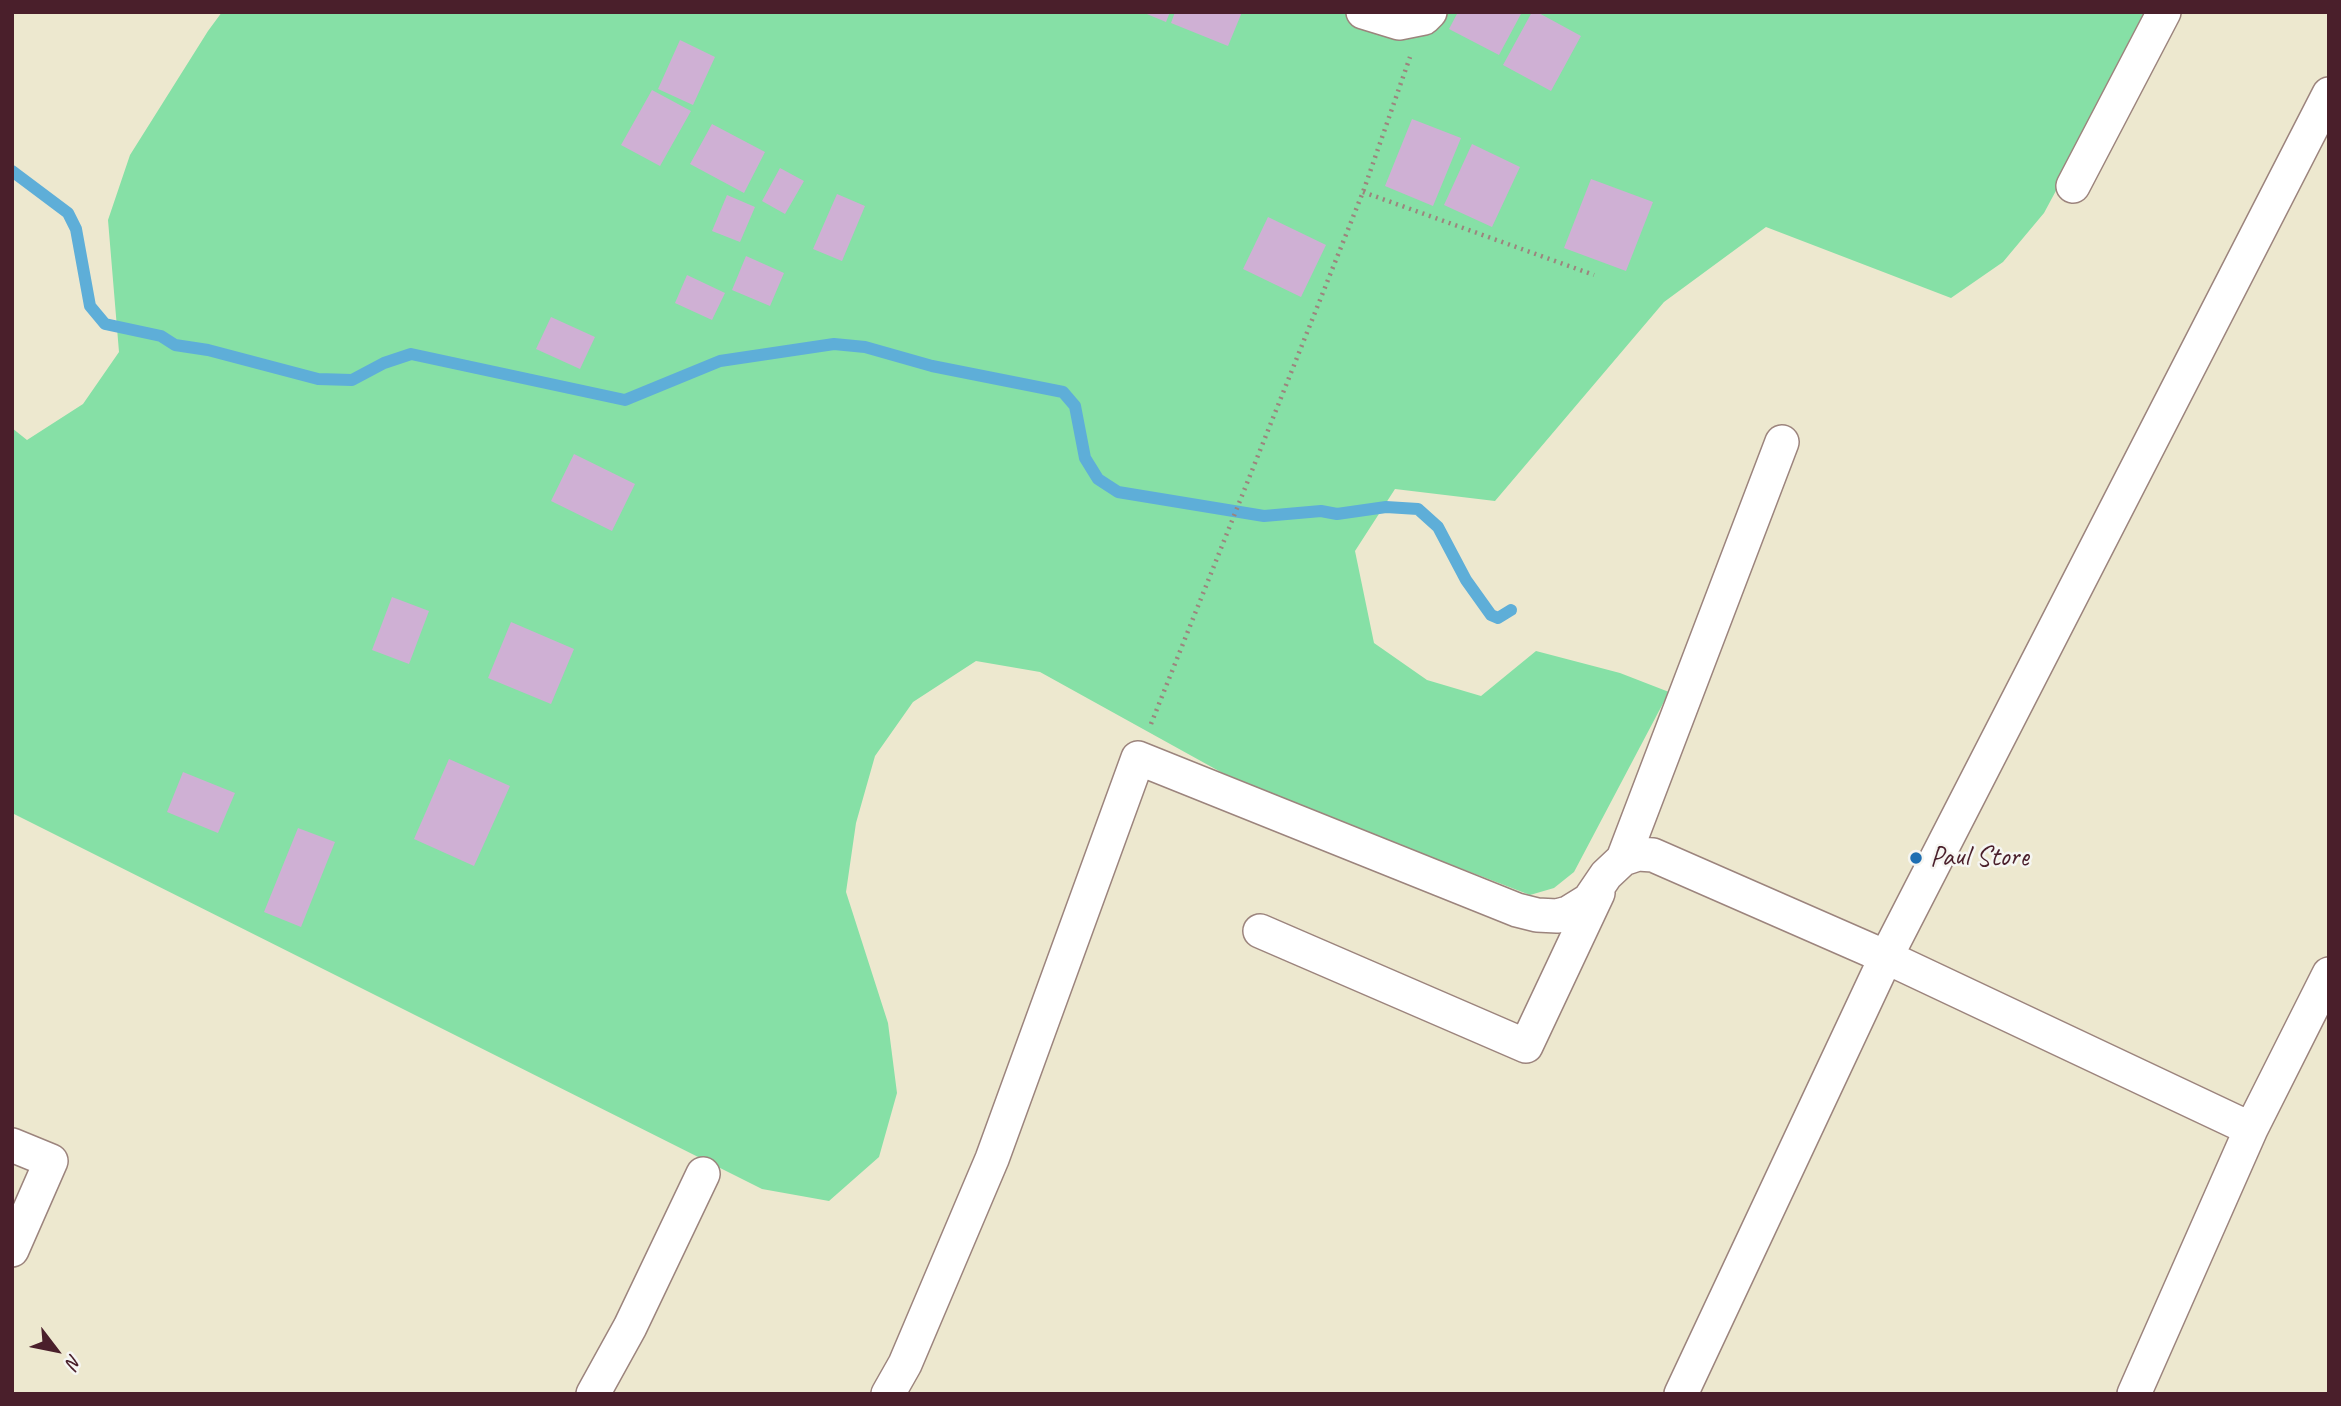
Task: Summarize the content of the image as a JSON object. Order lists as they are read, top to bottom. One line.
{"places":["Paul Store"],"north":"bottom right"}
